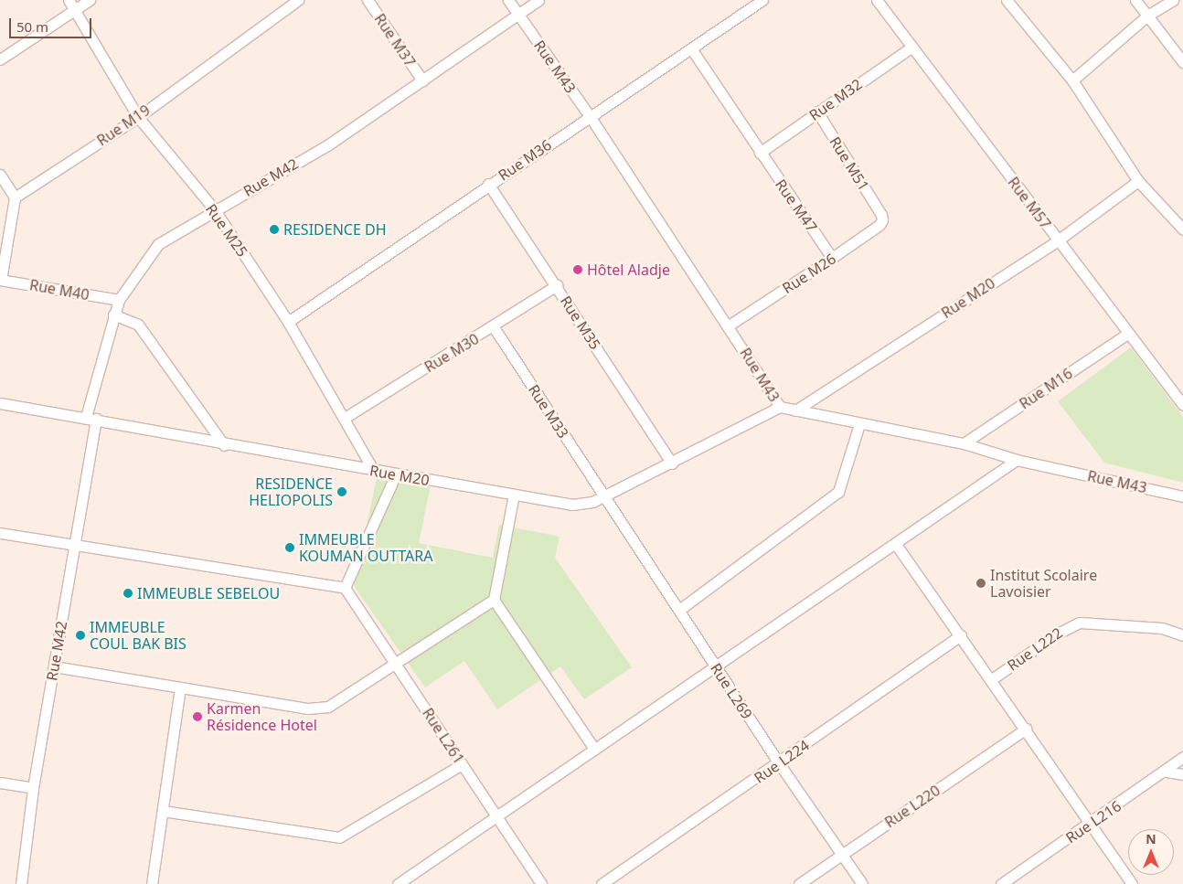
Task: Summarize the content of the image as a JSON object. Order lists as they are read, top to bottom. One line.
{"streets":{"street":["Rue M37","Rue M43","Rue M32","Rue M19","Rue M36","Rue M51","Rue M42","Rue M57","Rue M47","Rue M25","Rue M26","Rue M40","Rue M20","Rue M35","Rue M30","Rue M16","Rue M33","Rue L222","Rue L269","Rue L261","Rue L224","Rue L220","Rue L216"]},"crossings":[["Rue M37","Rue M42"],["Rue M43","Rue M36"],["Rue M43","Rue M42"],["Rue M43","Rue M26"],["Rue M43","Rue M20"],["Rue M43","Rue M16"],["Rue M32","Rue M51"],["Rue M32","Rue M57"],["Rue M32","Rue M47"],["Rue M19","Rue M25"],["Rue M36","Rue M47"],["Rue M36","Rue M25"],["Rue M36","Rue M35"],["Rue M51","Rue M26"],["Rue M42","Rue M25"],["Rue M42","Rue M40"],["Rue M42","Rue M20"],["Rue M57","Rue M20"],["Rue M57","Rue M16"],["Rue M47","Rue M26"],["Rue M25","Rue M20"],["Rue M25","Rue M30"],["Rue M20","Rue M35"],["Rue M20","Rue M33"],["Rue M20","Rue L269"],["Rue M35","Rue M30"],["Rue M30","Rue M33"],["Rue M33","Rue L269"],["Rue L269","Rue L224"],["Rue L269","Rue L220"]],"places":["RESIDENCE DH","Hôtel Aladje","RESIDENCE HELIOPOLIS","IMMEUBLE KOUMAN OUTTARA","Institut Scolaire Lavoisier","IMMEUBLE SEBELOU","IMMEUBLE COUL BAK BIS","Karmen Résidence Hotel"],"scale_bar":"50 m","north":"top"}
